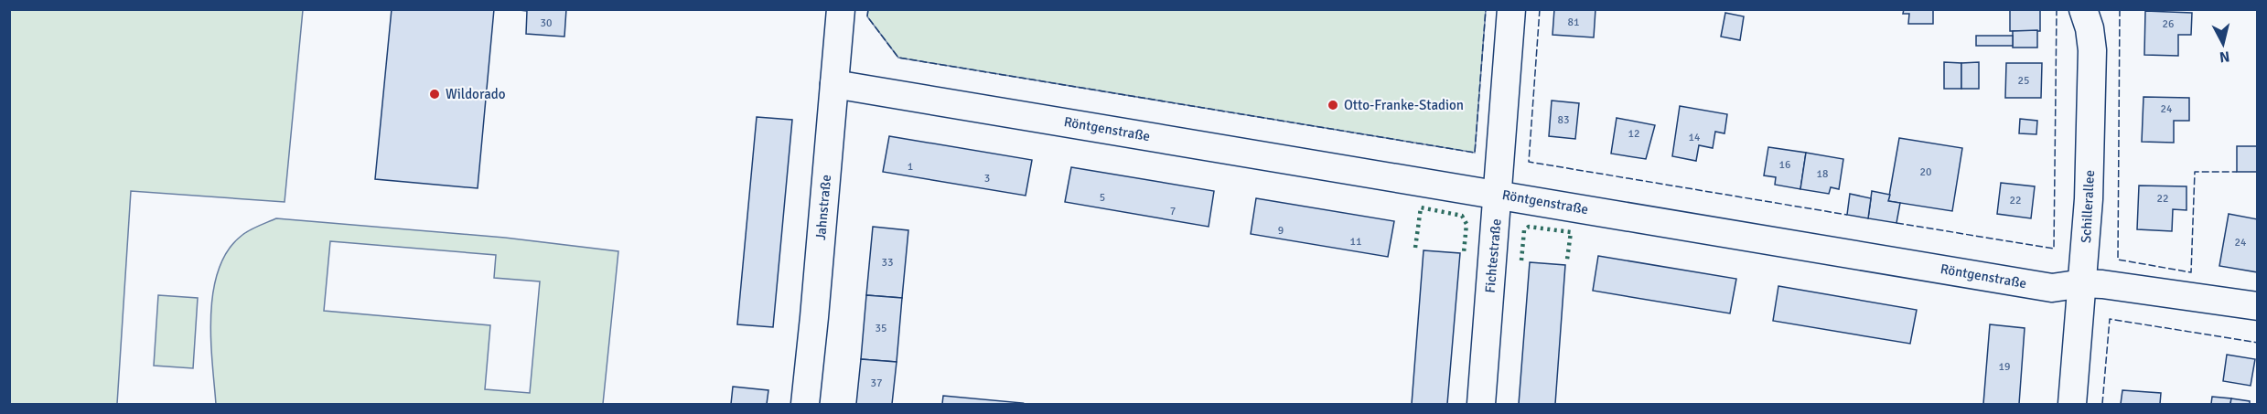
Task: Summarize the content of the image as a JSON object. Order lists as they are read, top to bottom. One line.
{"streets":{"street":["Röntgenstraße","Schillerallee","Jahnstraße","Fichtestraße"]},"crossings":[["Röntgenstraße","Schillerallee"],["Röntgenstraße","Jahnstraße"],["Röntgenstraße","Fichtestraße"]],"places":["Wildorado","Otto-Franke-Stadion"],"house_numbers":["81","30","26","25","24","83","12","14","16","1","20","18","3","5","22","22","7","9","11","24","33","35","19","37"],"north":"bottom"}
